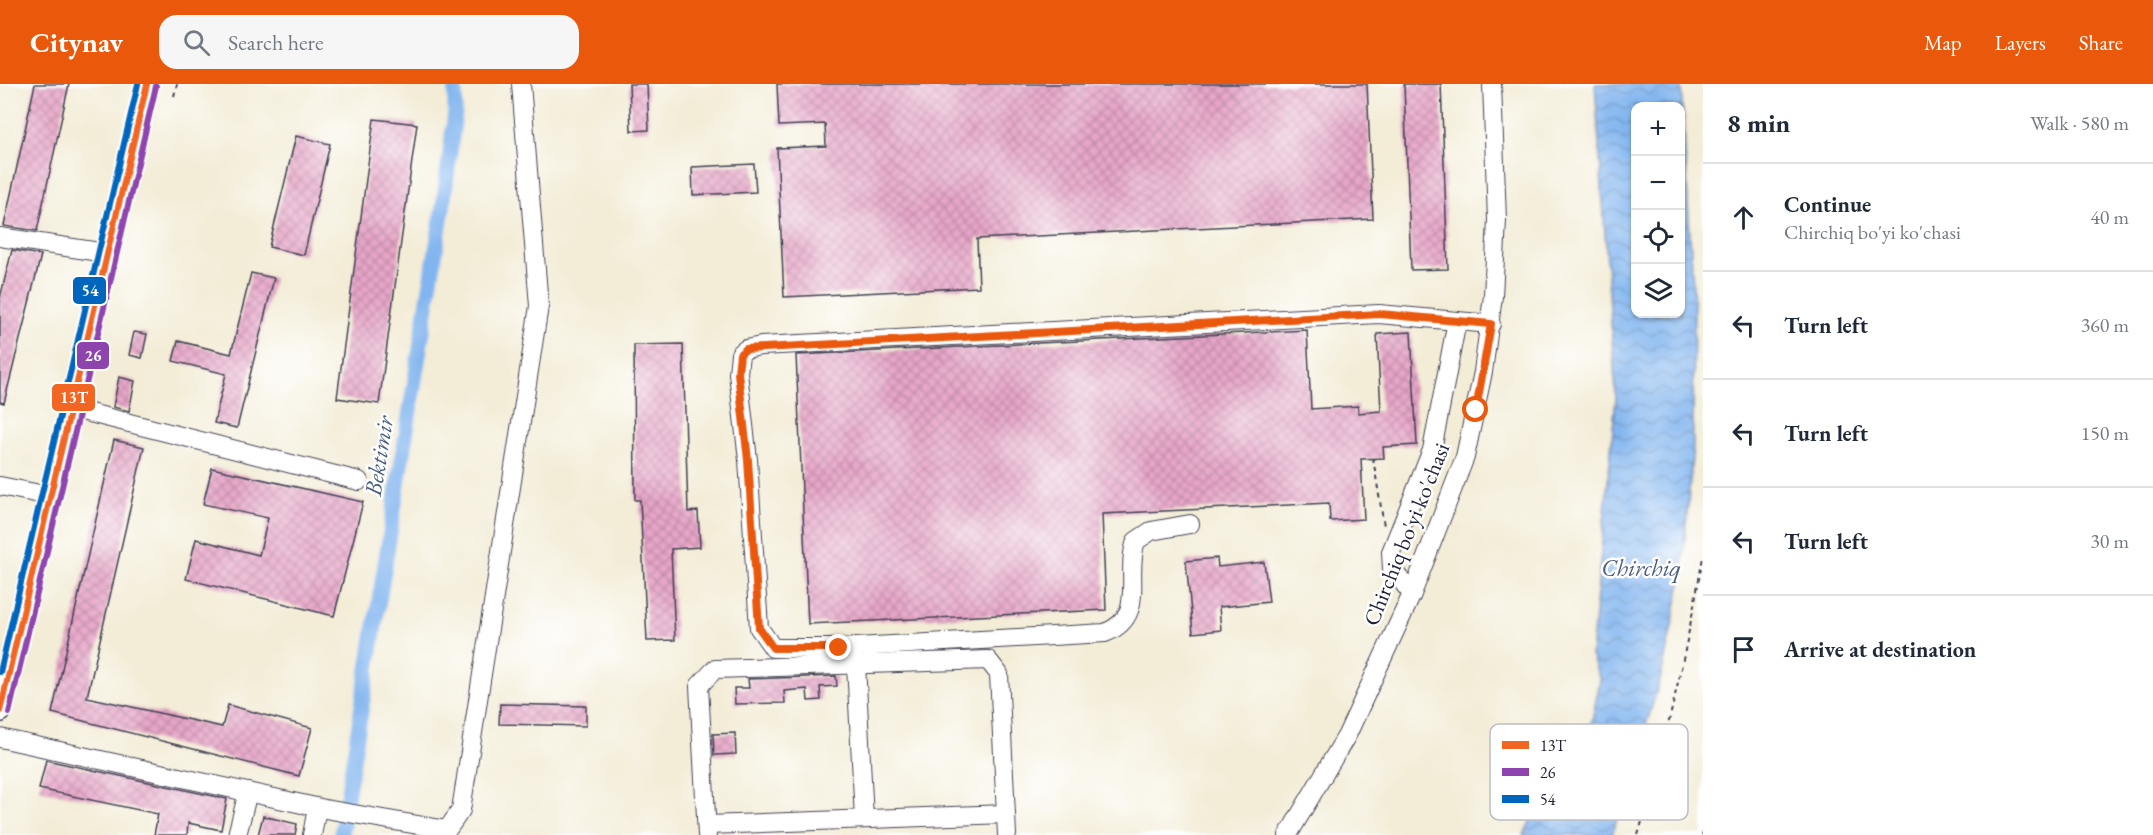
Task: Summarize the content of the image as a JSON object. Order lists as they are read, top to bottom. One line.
{"streets":{"street":["Chirchiq bo'yi ko'chasi"]},"water":["Bektimir","Chirchiq"],"lines":["transit line 13Т","transit line 54","transit line 26"],"legend":["13Т","26","54"],"page":{"header":"Citynav","search":"Search here","nav":["Map","Layers","Share"],"heading":["8 min","Walk · 580 m"],"map_buttons":["+","−"],"list":[["Continue","Chirchiq bo'yi ko'chasi","40 m"],["Turn left","360 m"],["Turn left","150 m"],["Turn left","30 m"],"Arrive at destination"]}}
